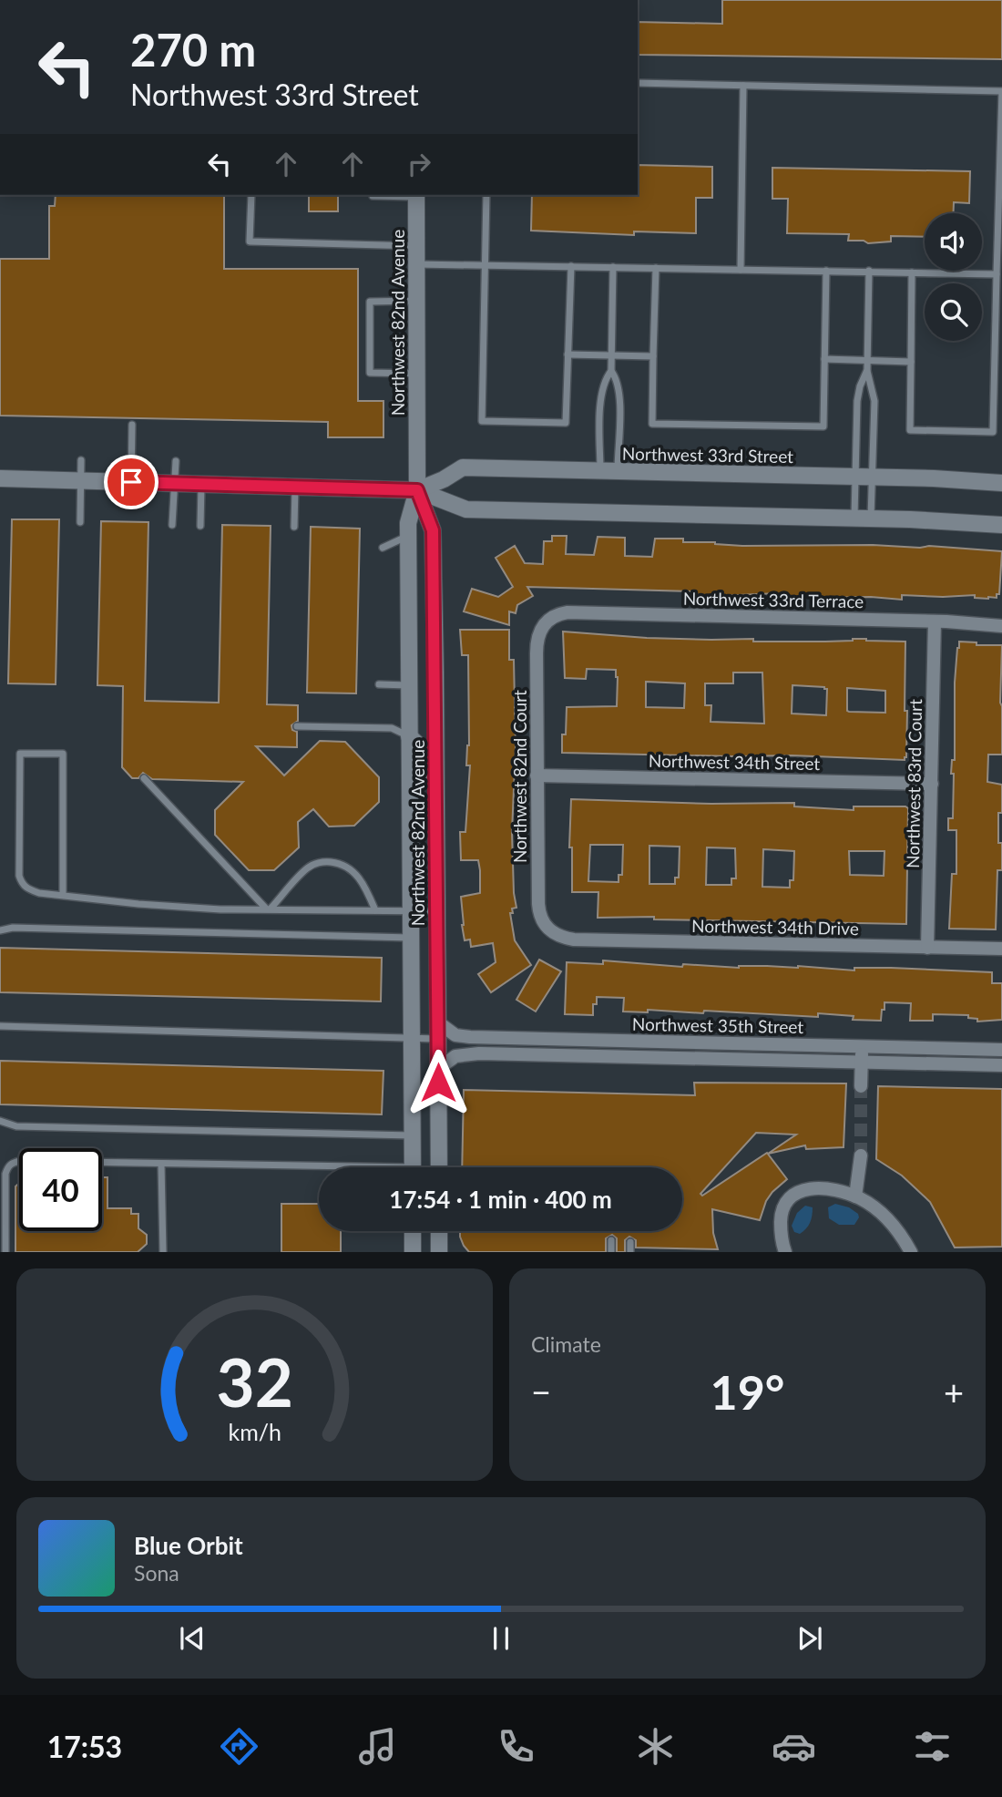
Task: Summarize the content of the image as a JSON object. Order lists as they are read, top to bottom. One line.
{"streets":{"street":["Northwest 82nd Avenue","Northwest 33rd Street","Northwest 33rd Terrace","Northwest 34th Street","Northwest 82nd Court","Northwest 83rd Court","Northwest 34th Drive","Northwest 35th Street"]},"crossings":[["Northwest 82nd Avenue","Northwest 33rd Street"],["Northwest 82nd Avenue","Northwest 35th Street"],["Northwest 33rd Terrace","Northwest 82nd Court"],["Northwest 33rd Terrace","Northwest 83rd Court"],["Northwest 34th Street","Northwest 82nd Court"],["Northwest 34th Street","Northwest 83rd Court"],["Northwest 82nd Court","Northwest 34th Drive"],["Northwest 83rd Court","Northwest 34th Drive"]],"page":{"turn":["270 m","Northwest 33rd Street"],"limit":"40","trip":"17:54 · 1 min · 400 m","tile":"Climate","heat":["−","19°","+"],"song":["Blue Orbit","Sona"],"tabs":"17:53","gauge":["32","km/h"]}}
